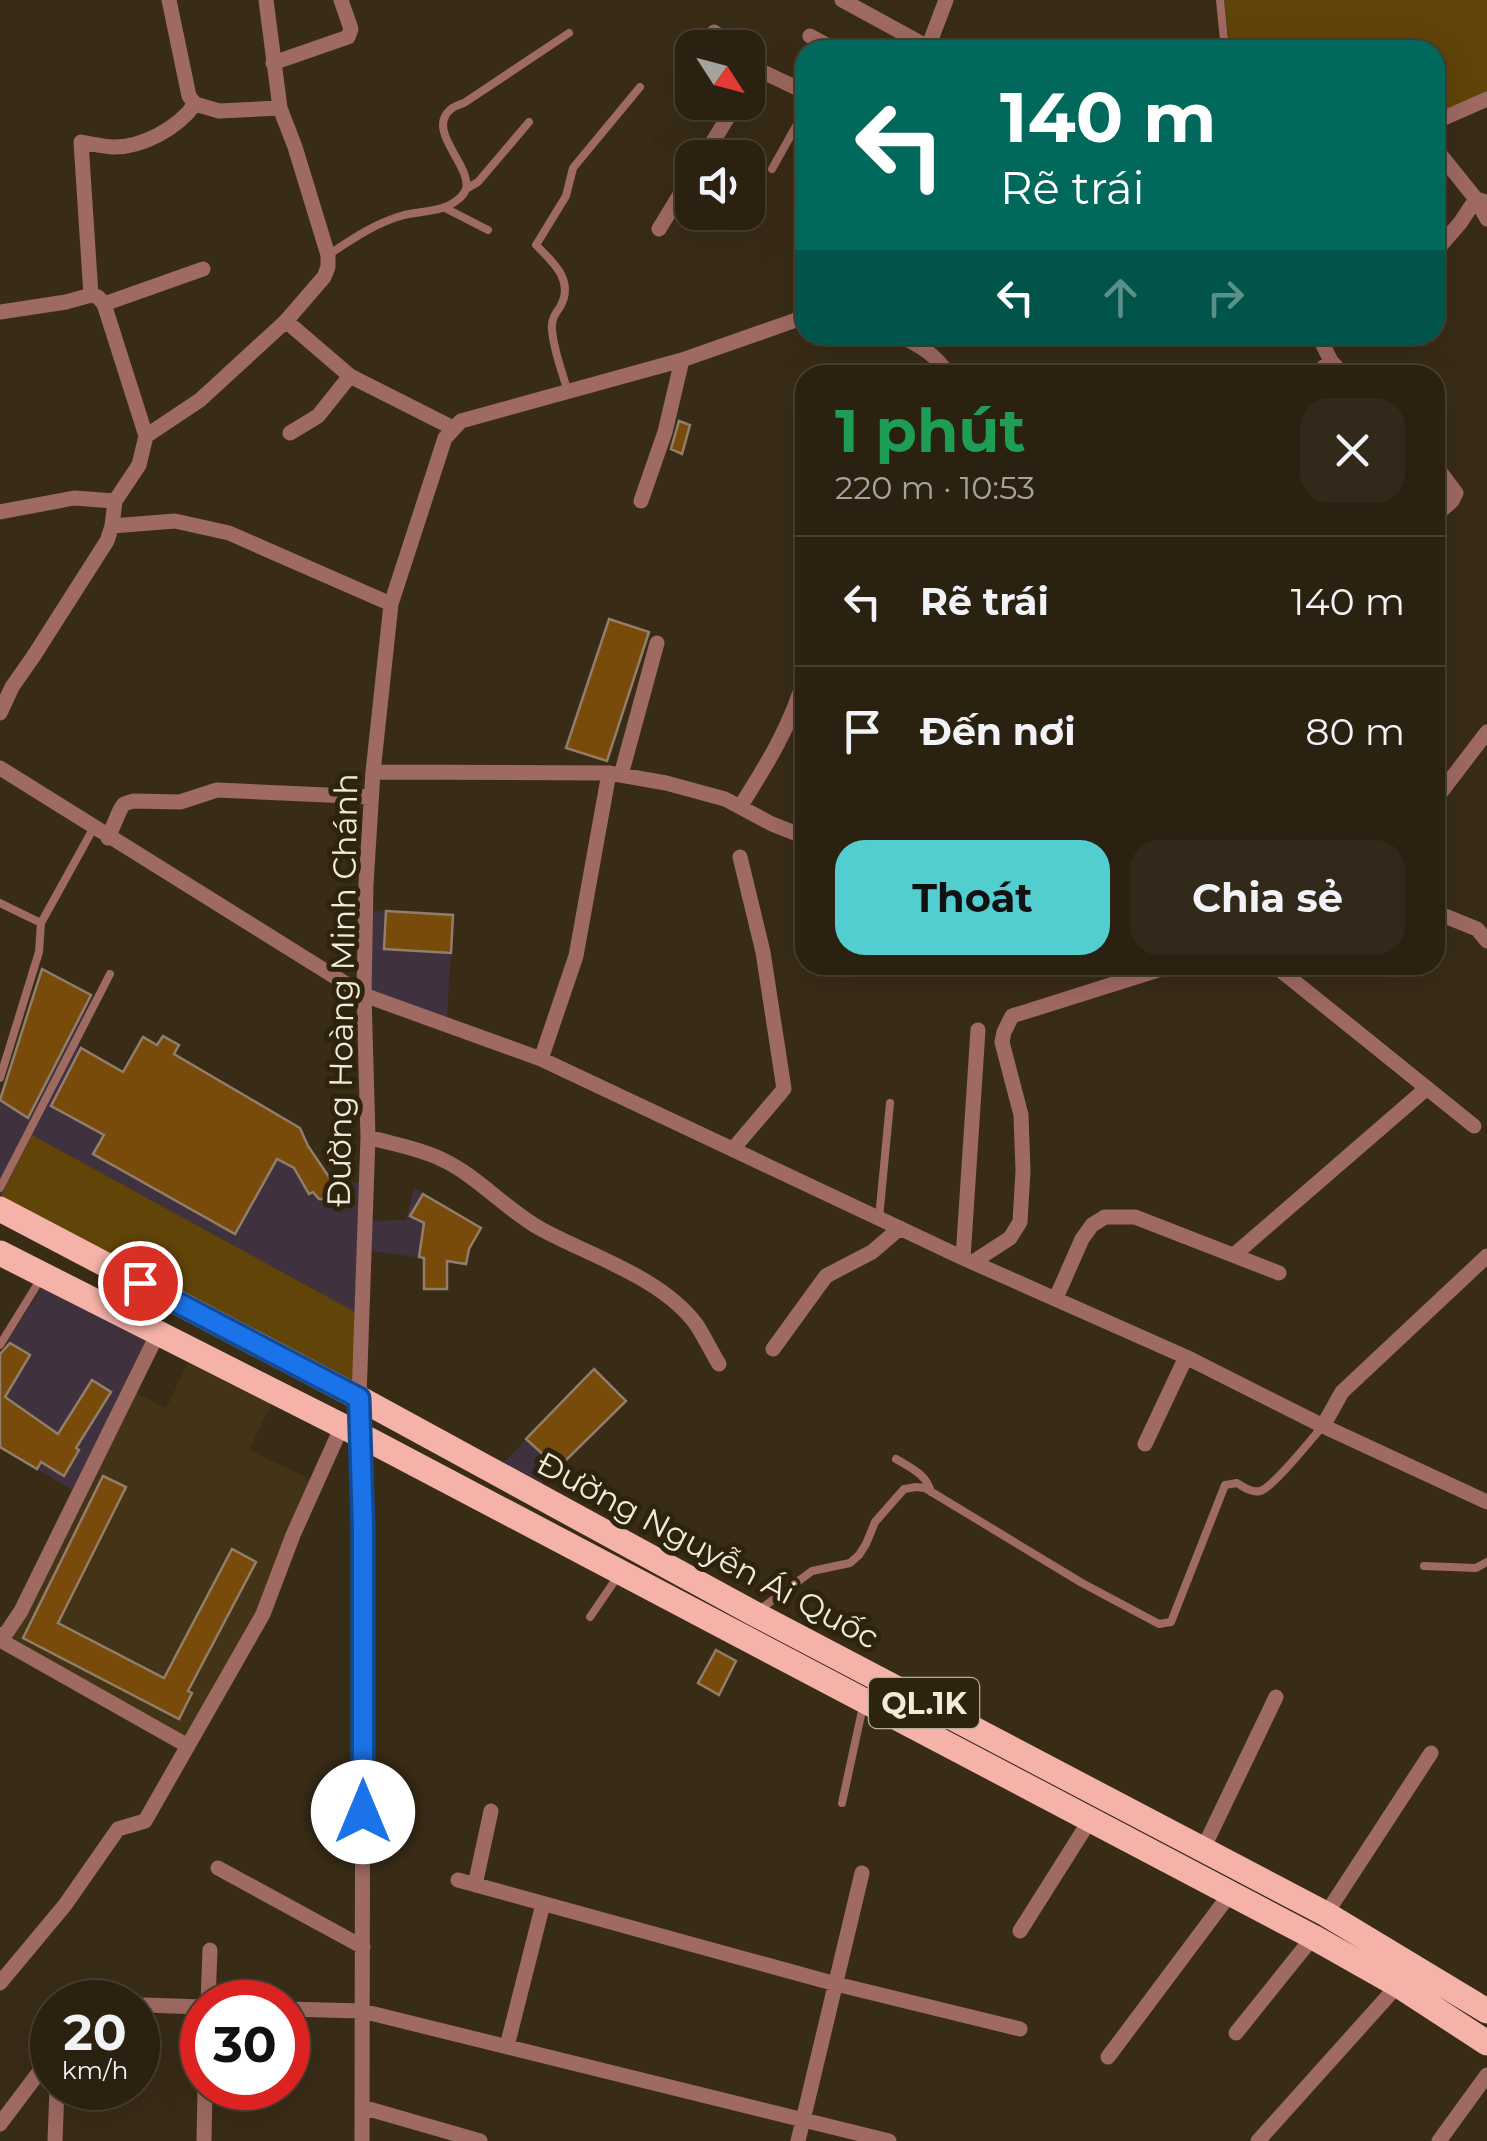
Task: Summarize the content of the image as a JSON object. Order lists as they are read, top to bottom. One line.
{"streets":{"main road":["Đường Nguyễn Ái Quốc","QL.1K"],"street":["Đường Hoàng Minh Chánh"]},"crossings":[["Đường Hoàng Minh Chánh","Đường Nguyễn Ái Quốc"],["Đường Nguyễn Ái Quốc","QL.1K"]],"north":"bottom right","page":{"turn":["140 m","Rẽ trái"],"heading":["1 phút","220 m · 10:53"],"list":[{"name":"Rẽ trái","value":"140 m"},{"name":"Đến nơi","value":"80 m"}],"buttons":["Thoát","Chia sẻ"],"speed":"20 km/h","limit":"30"}}
